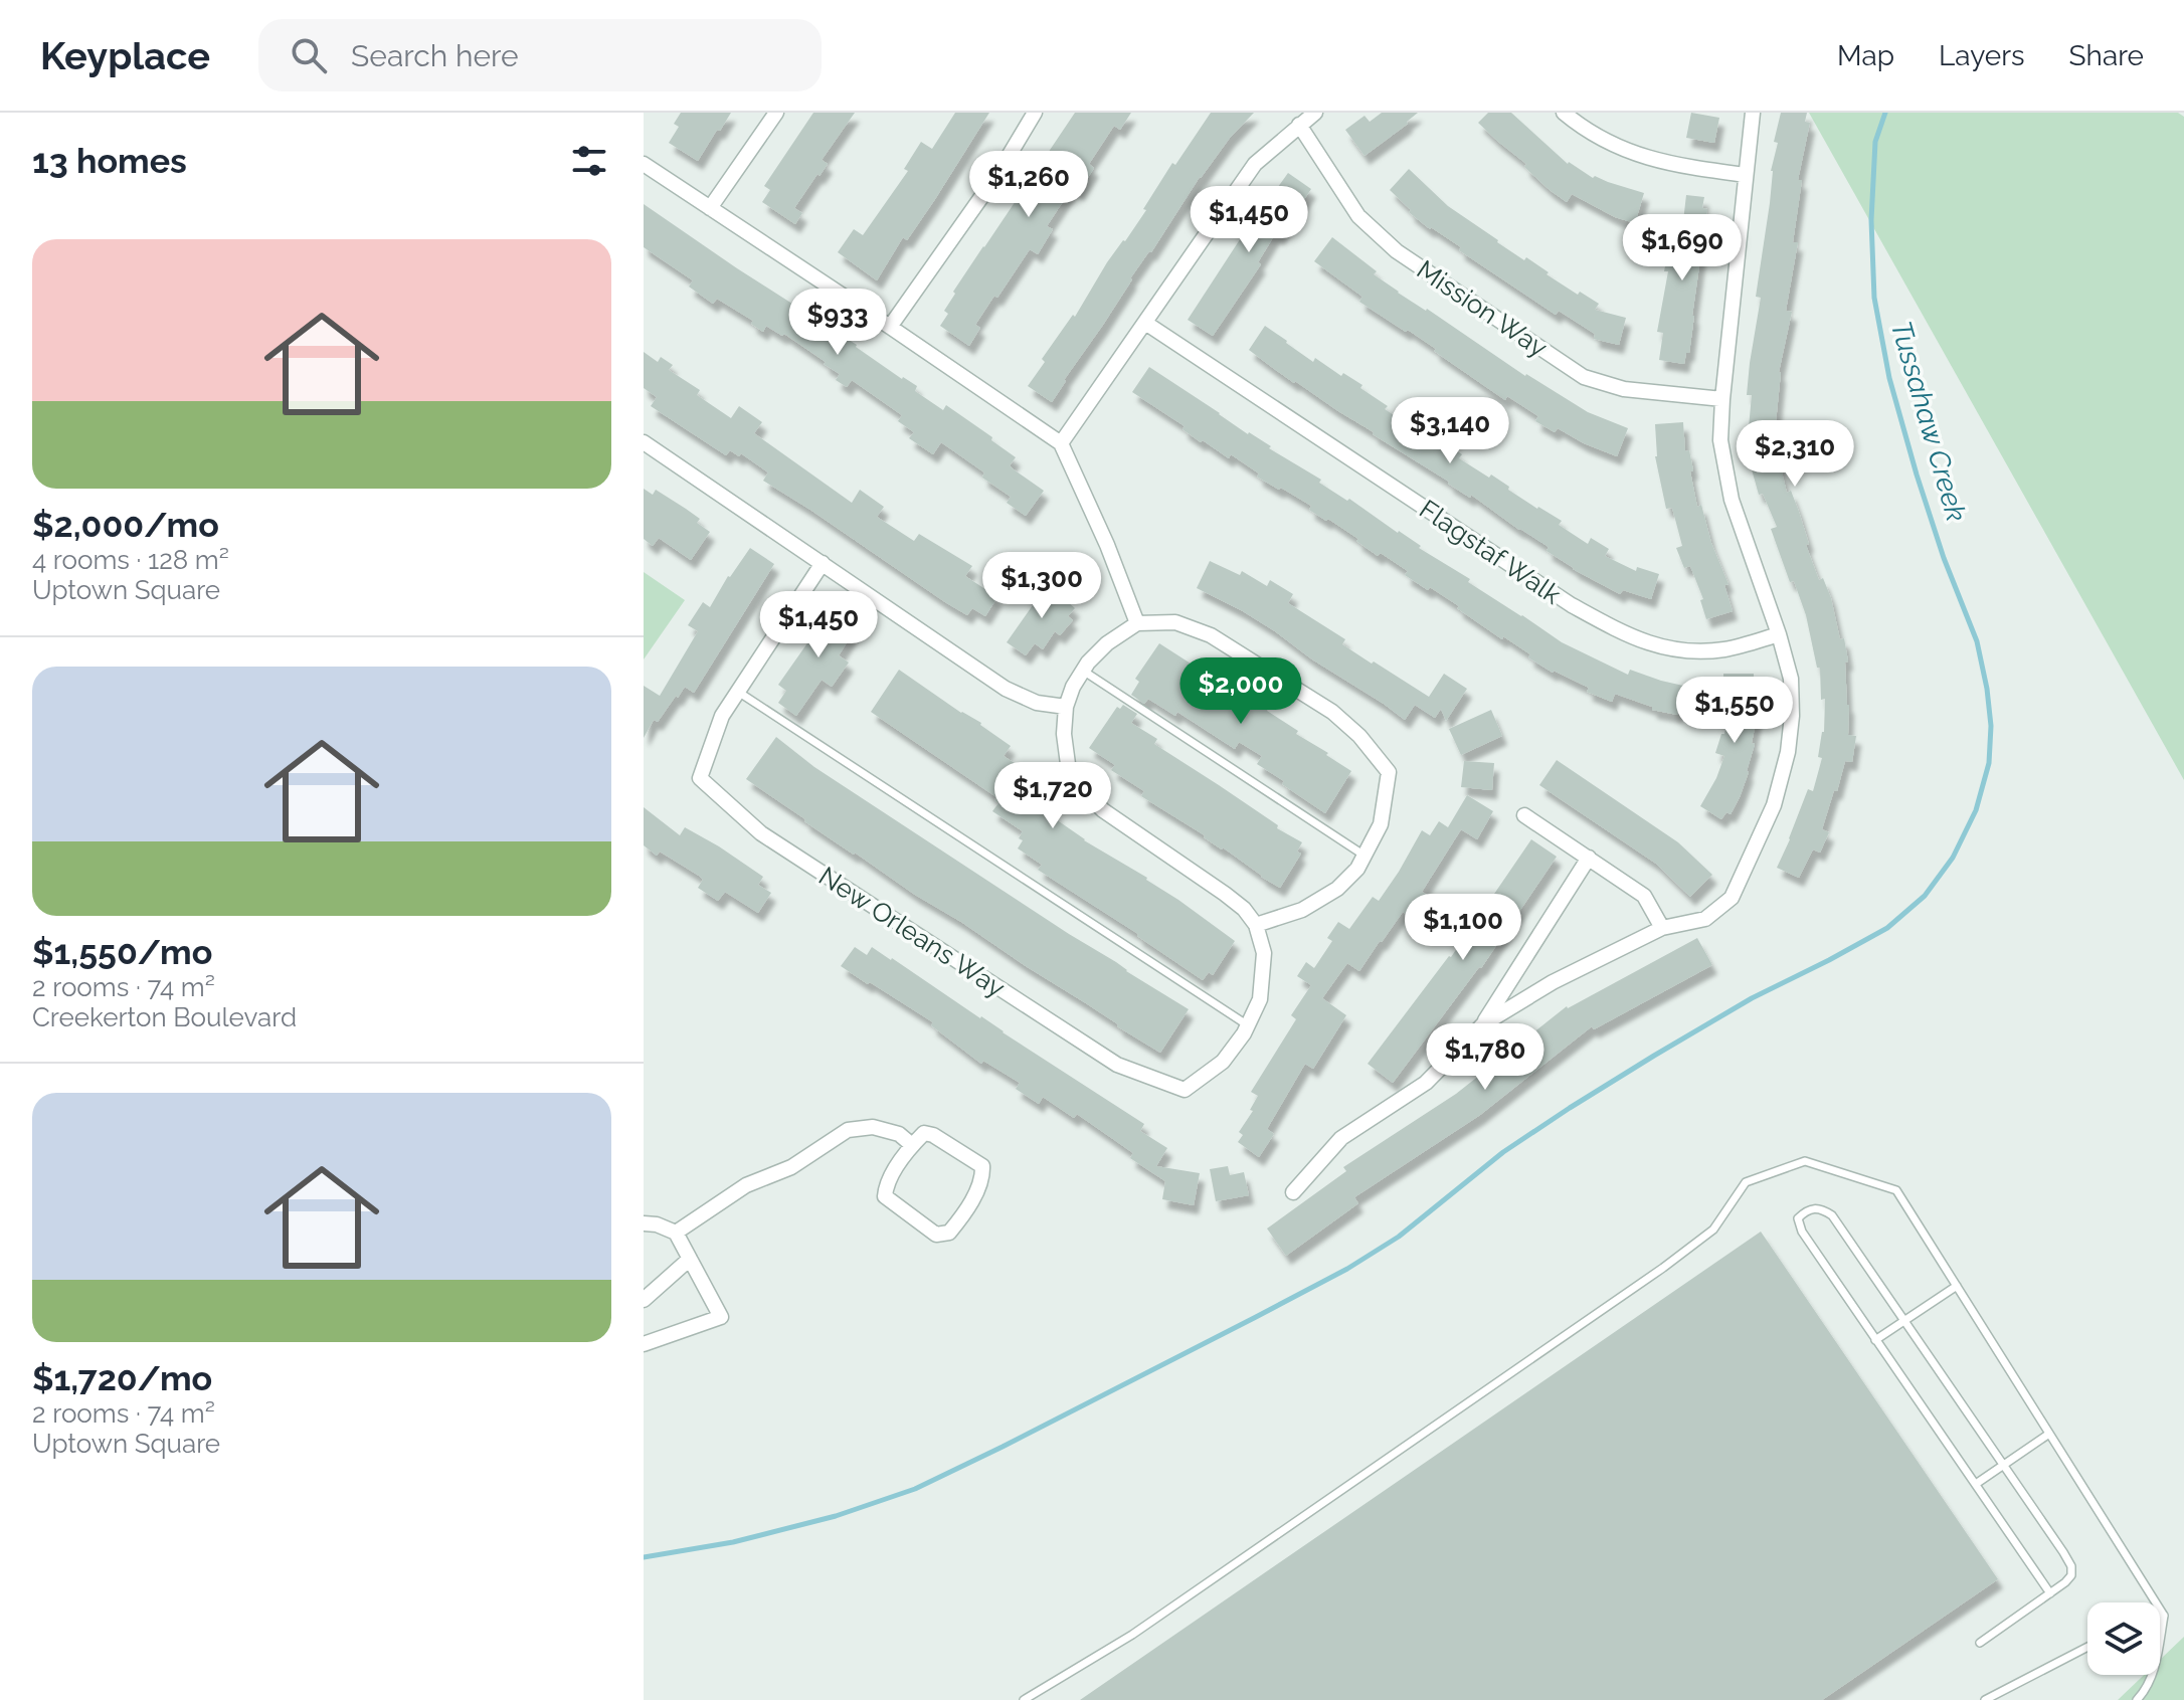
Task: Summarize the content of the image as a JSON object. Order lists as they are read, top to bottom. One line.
{"streets":{"street":["Mission Way","Flagstaf Walk","New Orleans Way"]},"water":["Tussahaw Creek"],"page":{"header":"Keyplace","search":"Search here","nav":["Map","Layers","Share"],"heading":"13 homes","price":["$1,260","$1,450","$1,690","$933","$3,140","$2,310","$1,300","$1,450","$2,000","$1,550","$1,720","$1,100","$1,780"],"list":[{"name":"$2,000/mo","note":"4 rooms · 128 m² · Uptown Square"},{"name":"$1,550/mo","note":"2 rooms · 74 m² · Creekerton Boulevard"},{"name":"$1,720/mo","note":"2 rooms · 74 m² · Uptown Square"}]}}
